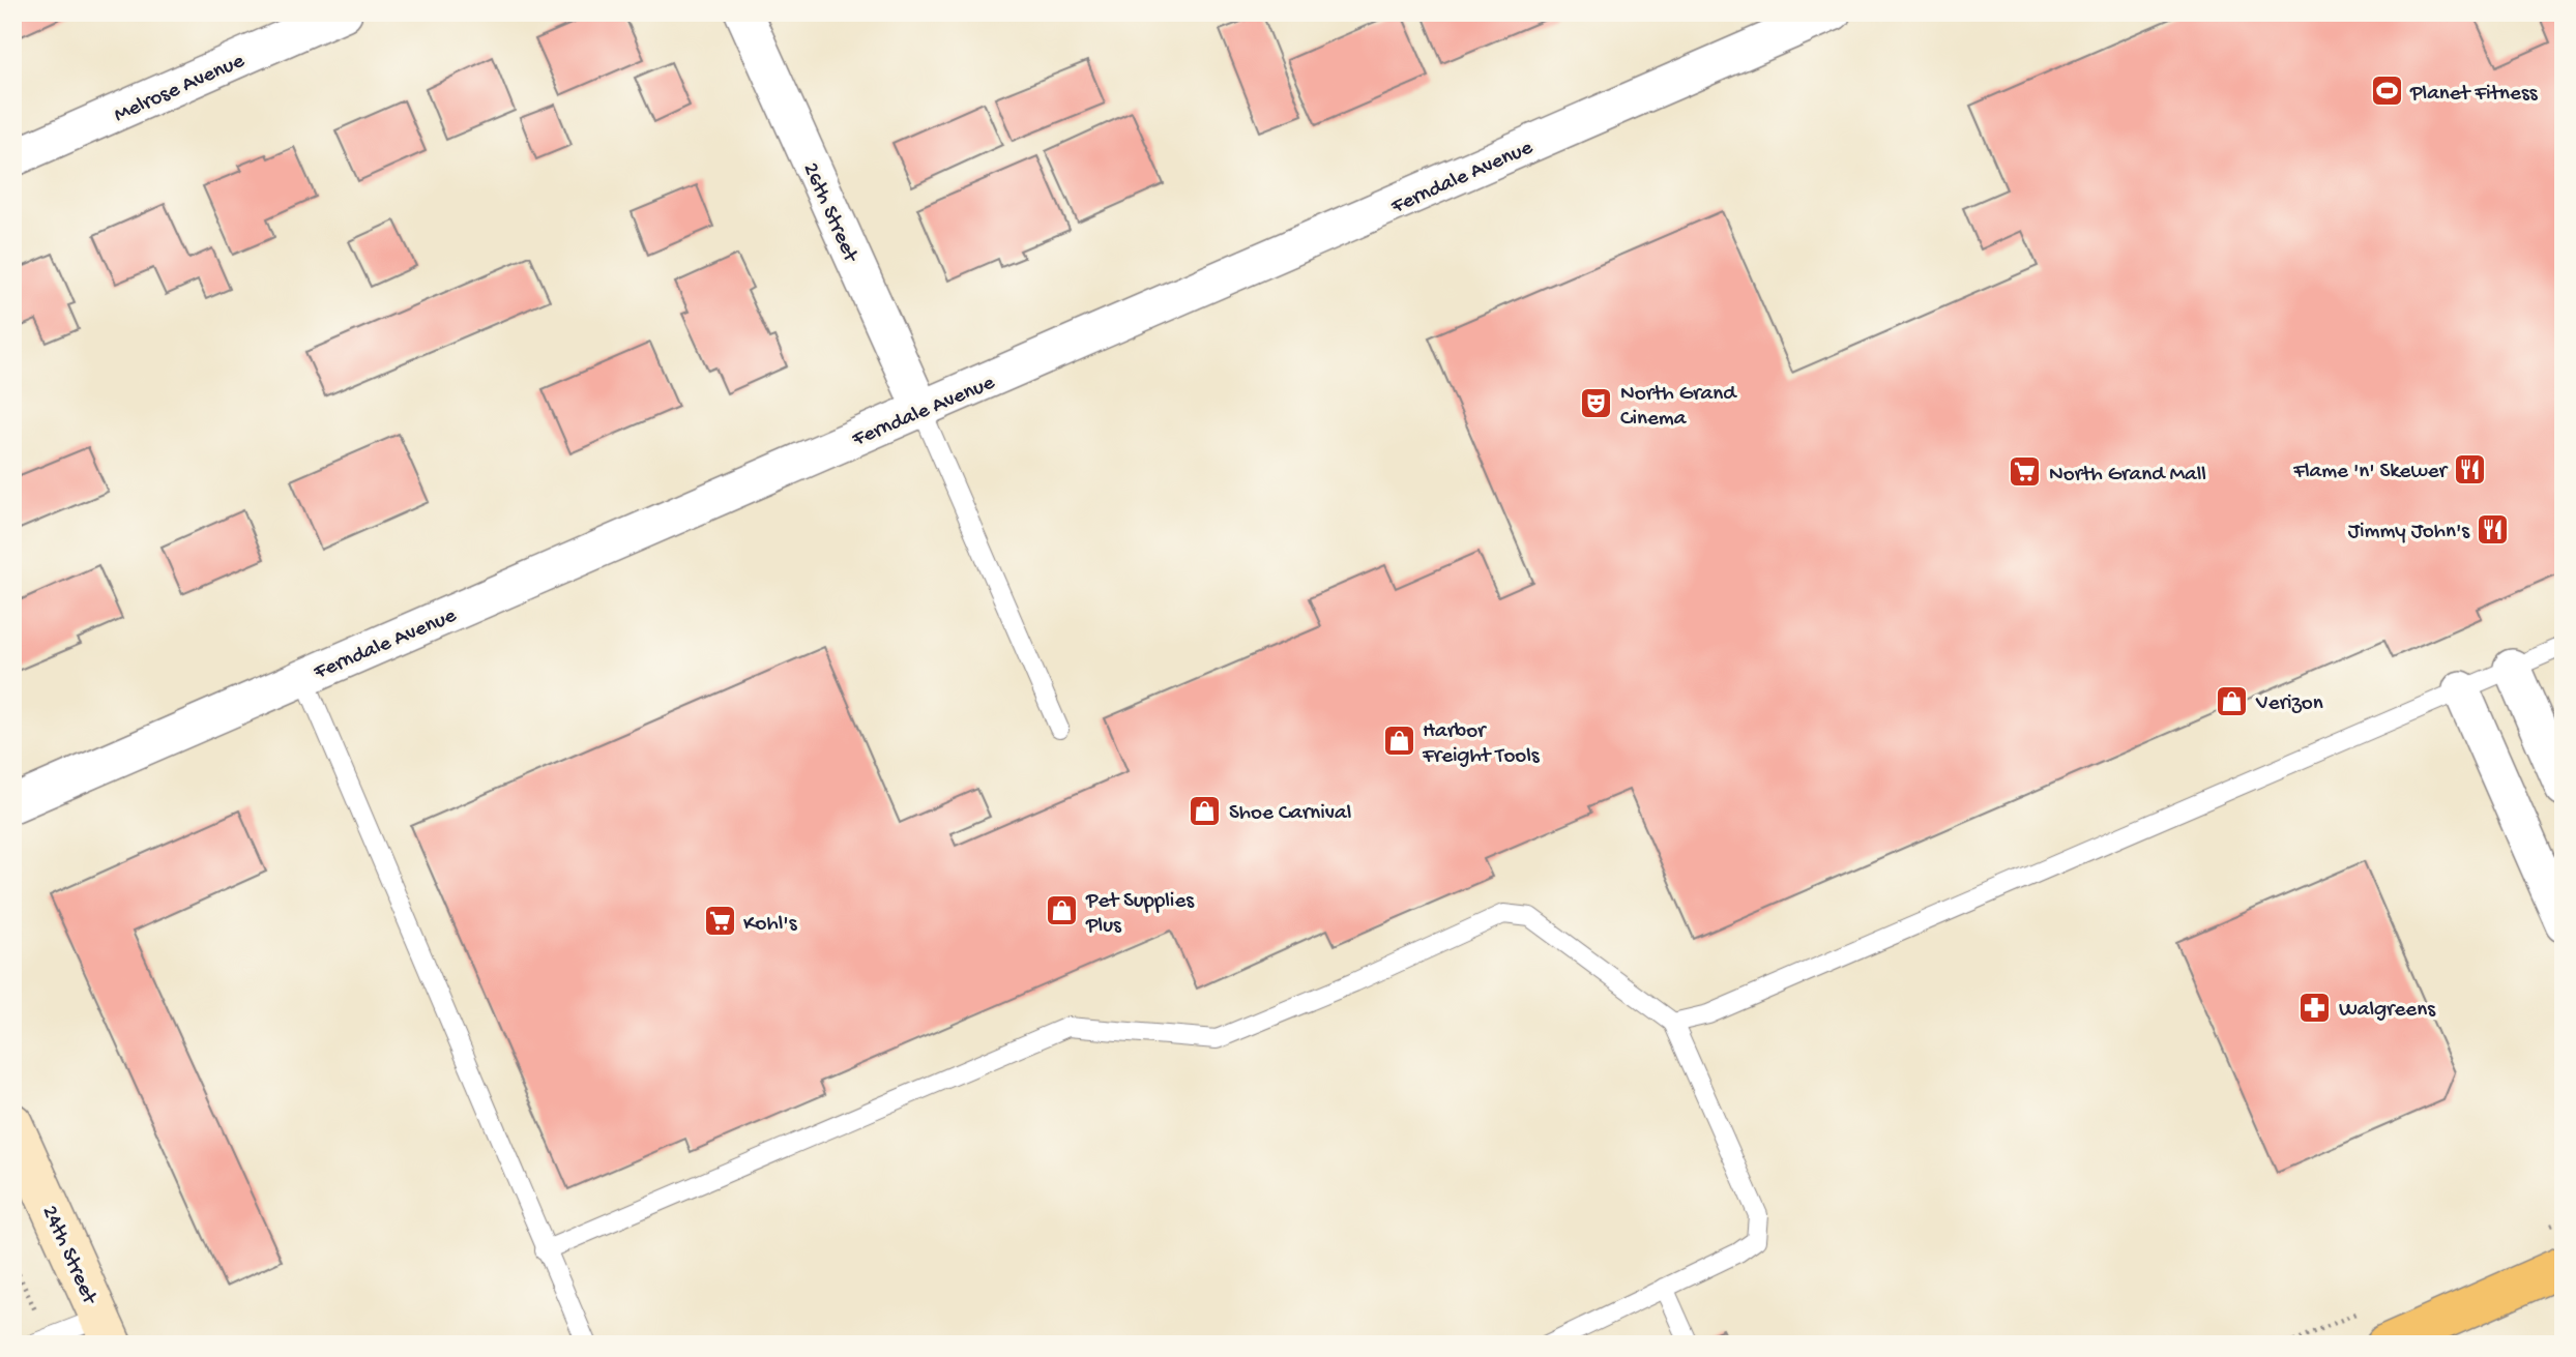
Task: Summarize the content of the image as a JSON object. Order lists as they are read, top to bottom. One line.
{"streets":{"main road":["24th Street"],"street":["Melrose Avenue","Ferndale Avenue","26th Street"]},"crossings":[["Ferndale Avenue","26th Street"]],"places":{"sports":["Planet Fitness"],"theatre":["North Grand Cinema"],"restaurant":["Flame 'n' Skewer","Jimmy John's"],"supermarket":["North Grand Mall","Kohl's"],"shop":["Verizon","Harbor Freight Tools","Shoe Carnival","Pet Supplies Plus"],"pharmacy":["Walgreens"]}}
